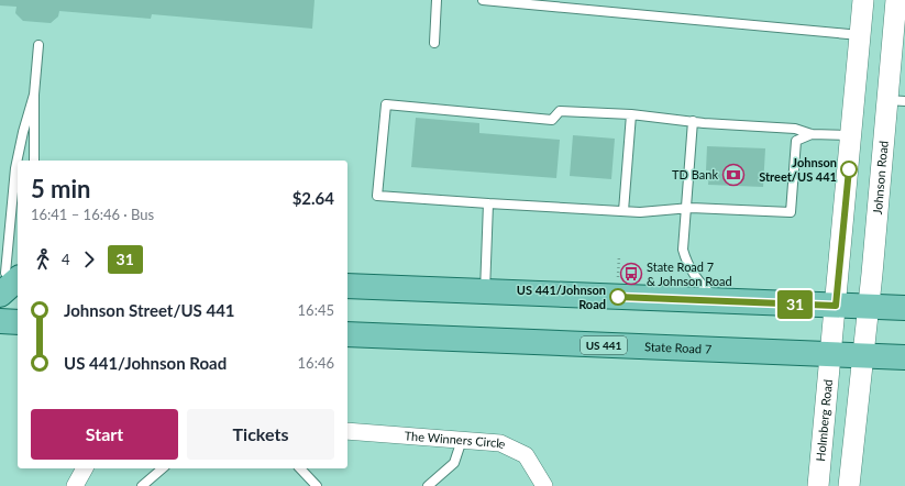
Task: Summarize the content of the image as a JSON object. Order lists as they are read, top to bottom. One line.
{"streets":{"main road":["US 441","State Road 7"],"street":["Johnson Road","Holmberg Road","The Winners Circle"]},"crossings":[["Johnson Road","State Road 7"],["State Road 7","Holmberg Road"]],"places":{"other":["Johnson Street/US 441","US 441/Johnson Road"],"bank":["TD Bank"],"bus stop":["State Road 7 & Johnson Road"]},"lines":["bus line 31"],"page":{"on_map":"31","heading":["5 min","16:41 – 16:46 · Bus","$2.64"],"legs":["4","31"],"list":[{"name":"Johnson Street/US 441","value":"16:45"},{"name":"US 441/Johnson Road","value":"16:46"}],"buttons":["Start","Tickets"]}}
